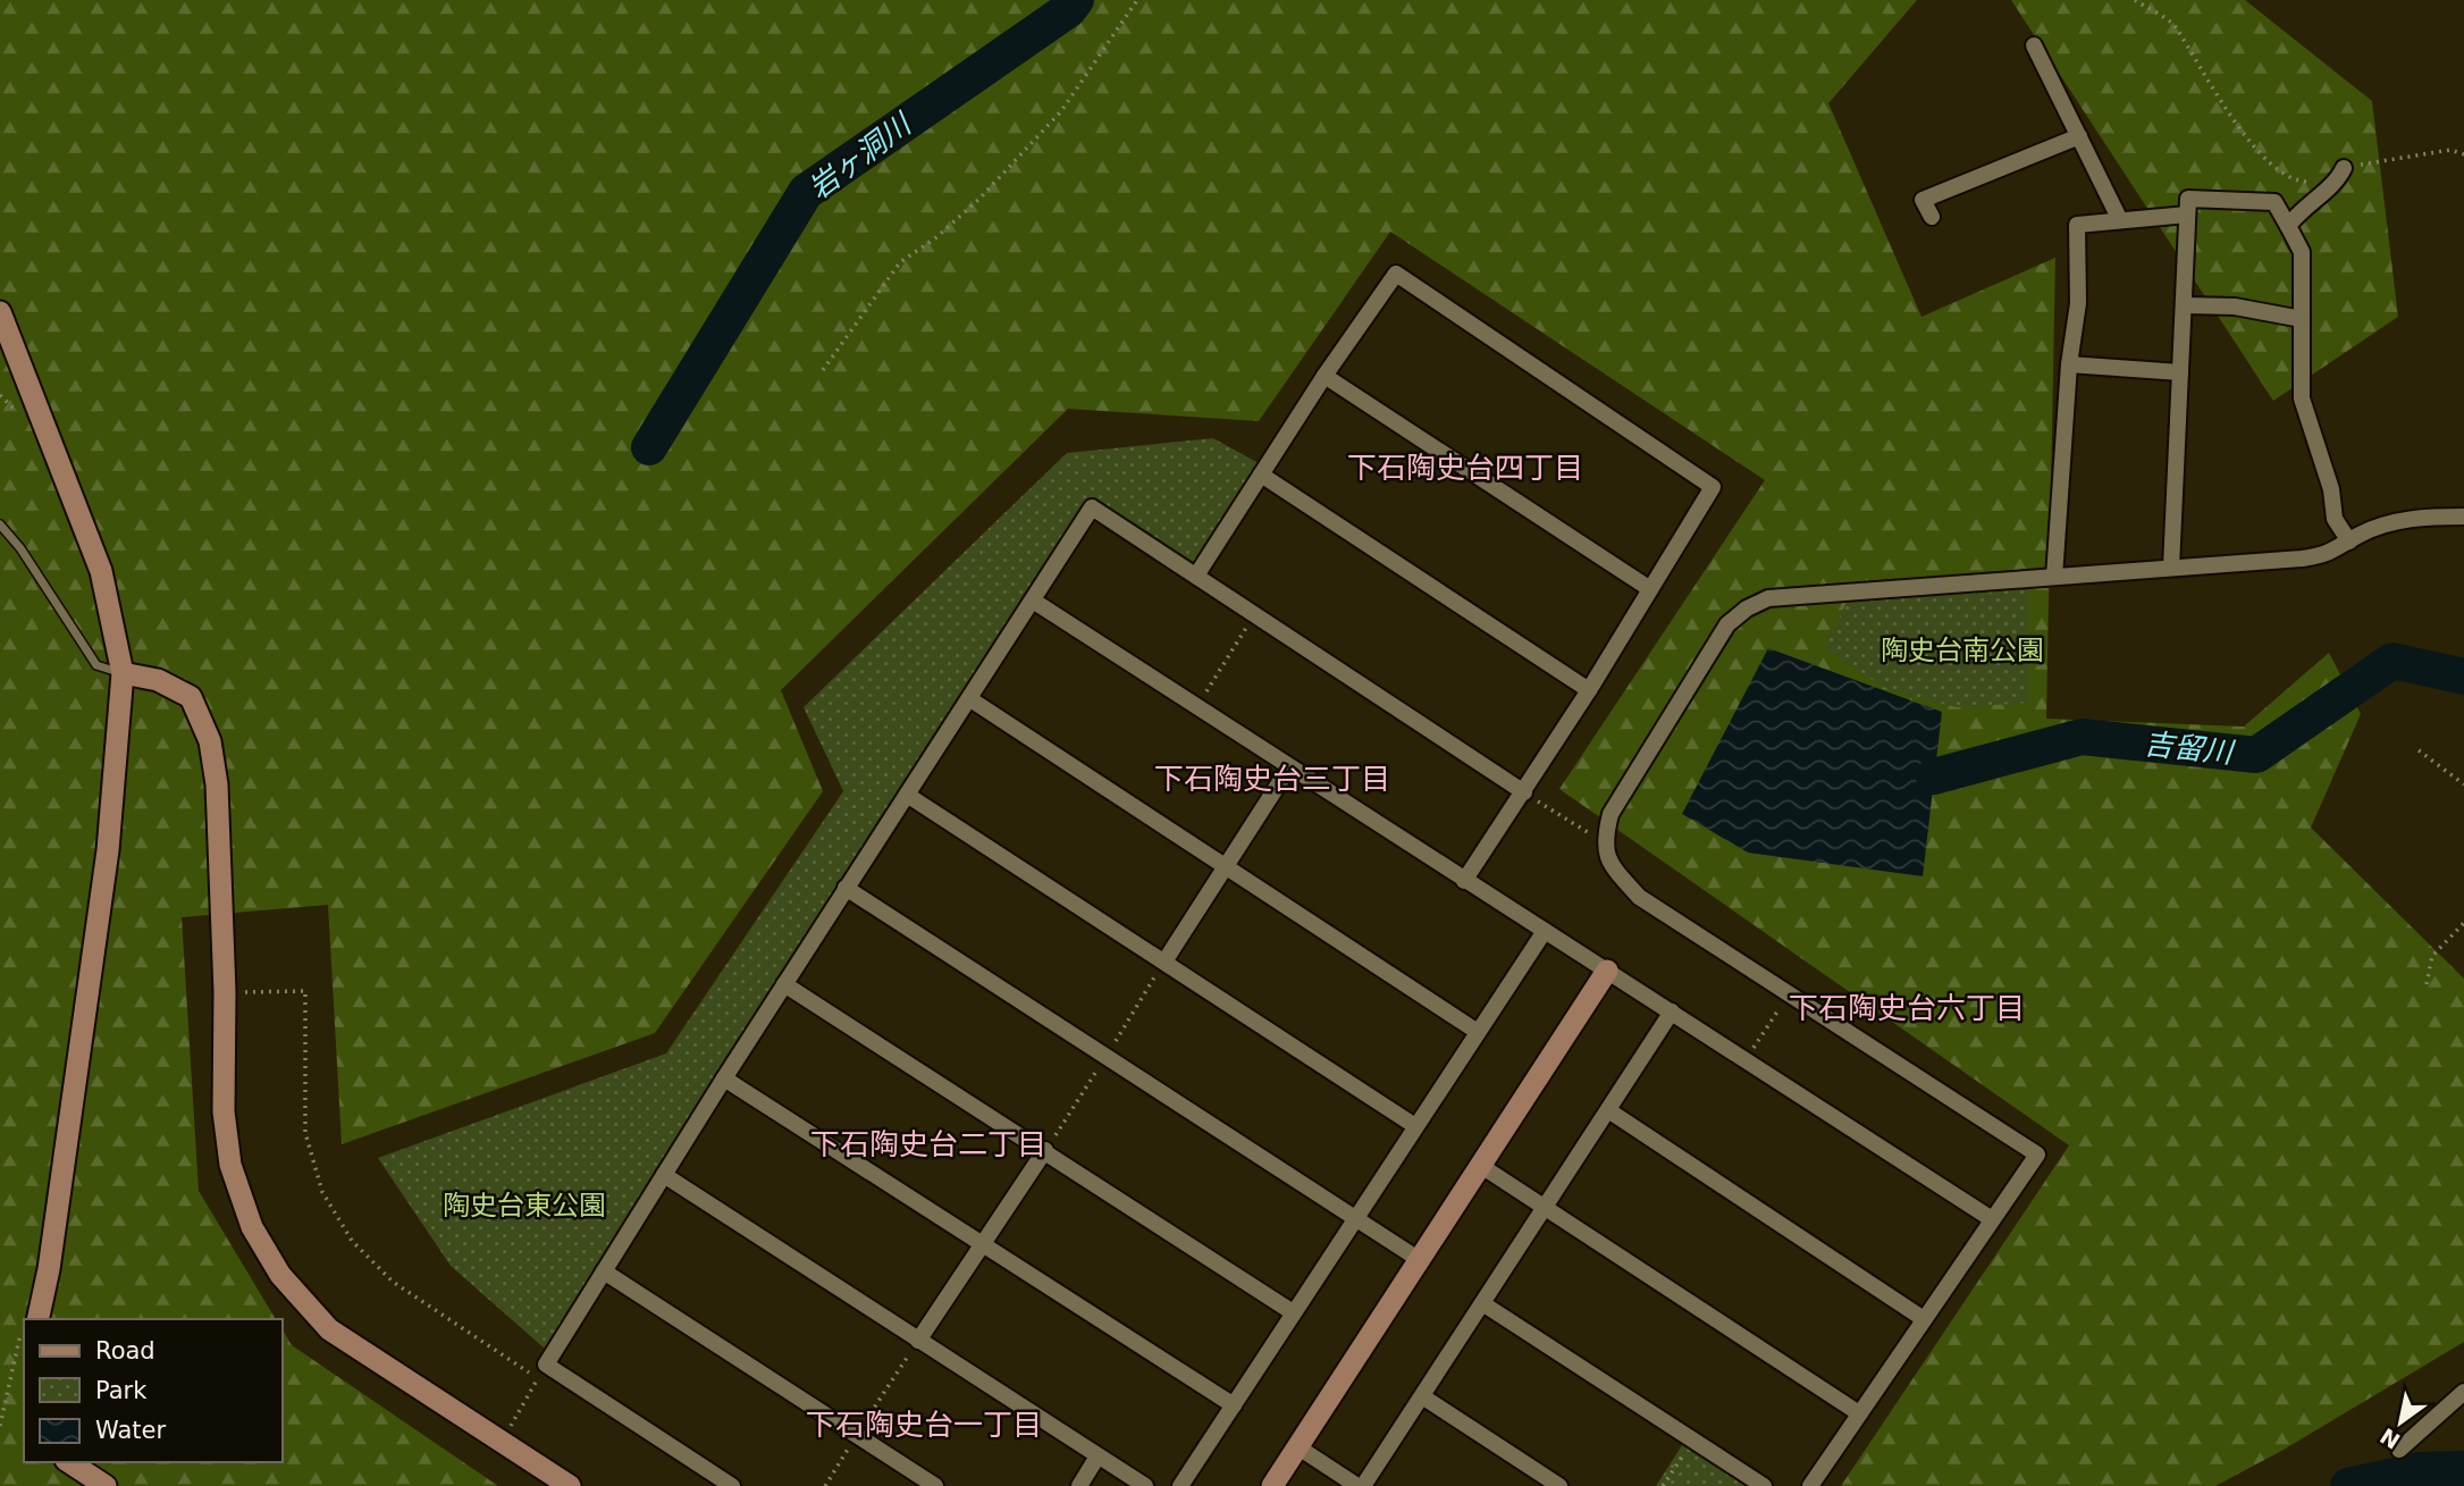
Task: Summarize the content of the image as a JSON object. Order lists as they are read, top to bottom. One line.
{"districts":["下石陶史台四丁目","下石陶史台三丁目","下石陶史台六丁目","下石陶史台二丁目","下石陶史台一丁目"],"water":["岩ヶ洞川","吉留川"],"parks":["陶史台南公園","陶史台東公園"],"legend":["Road","Park","Water"],"north":"bottom left"}
